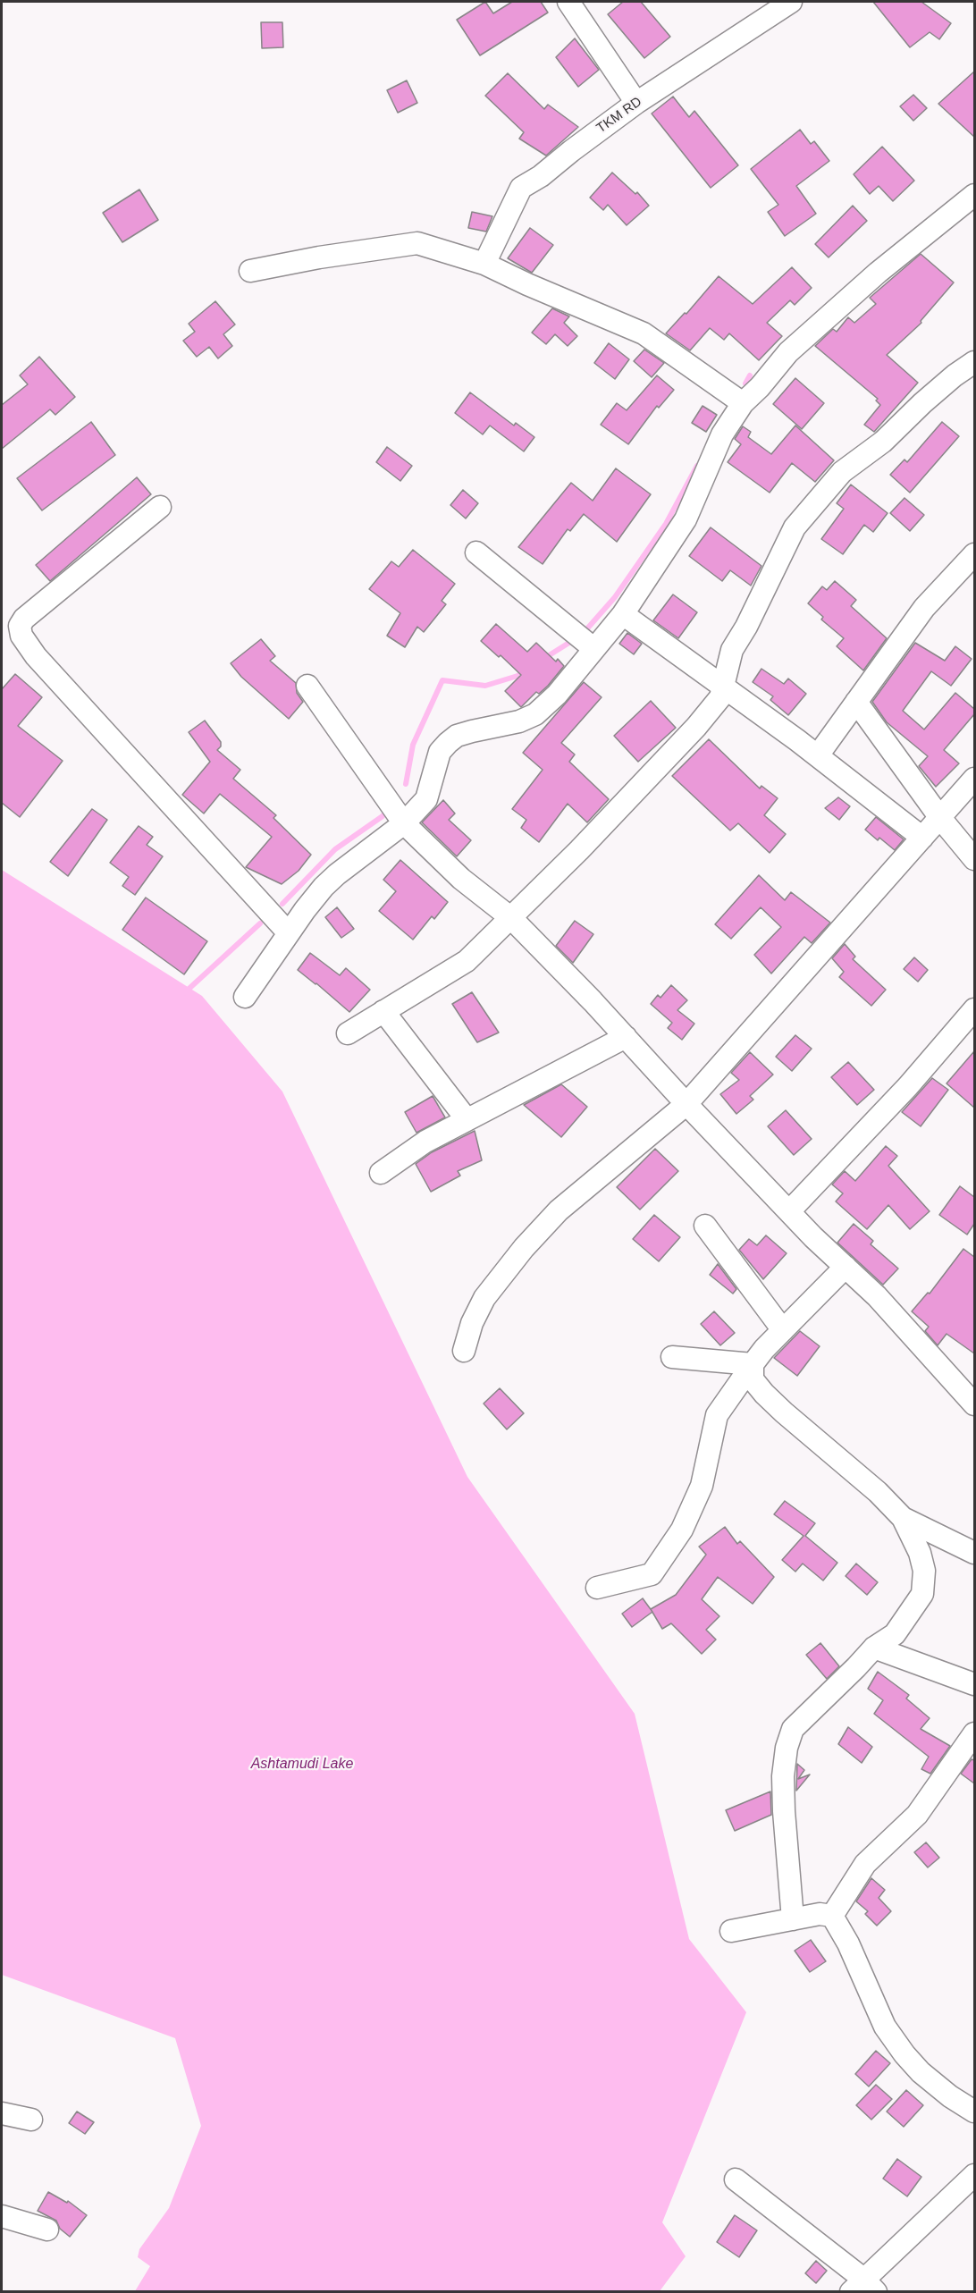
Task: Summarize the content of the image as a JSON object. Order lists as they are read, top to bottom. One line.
{"streets":{"street":["TKM RD"]},"water":["Ashtamudi Lake"]}
